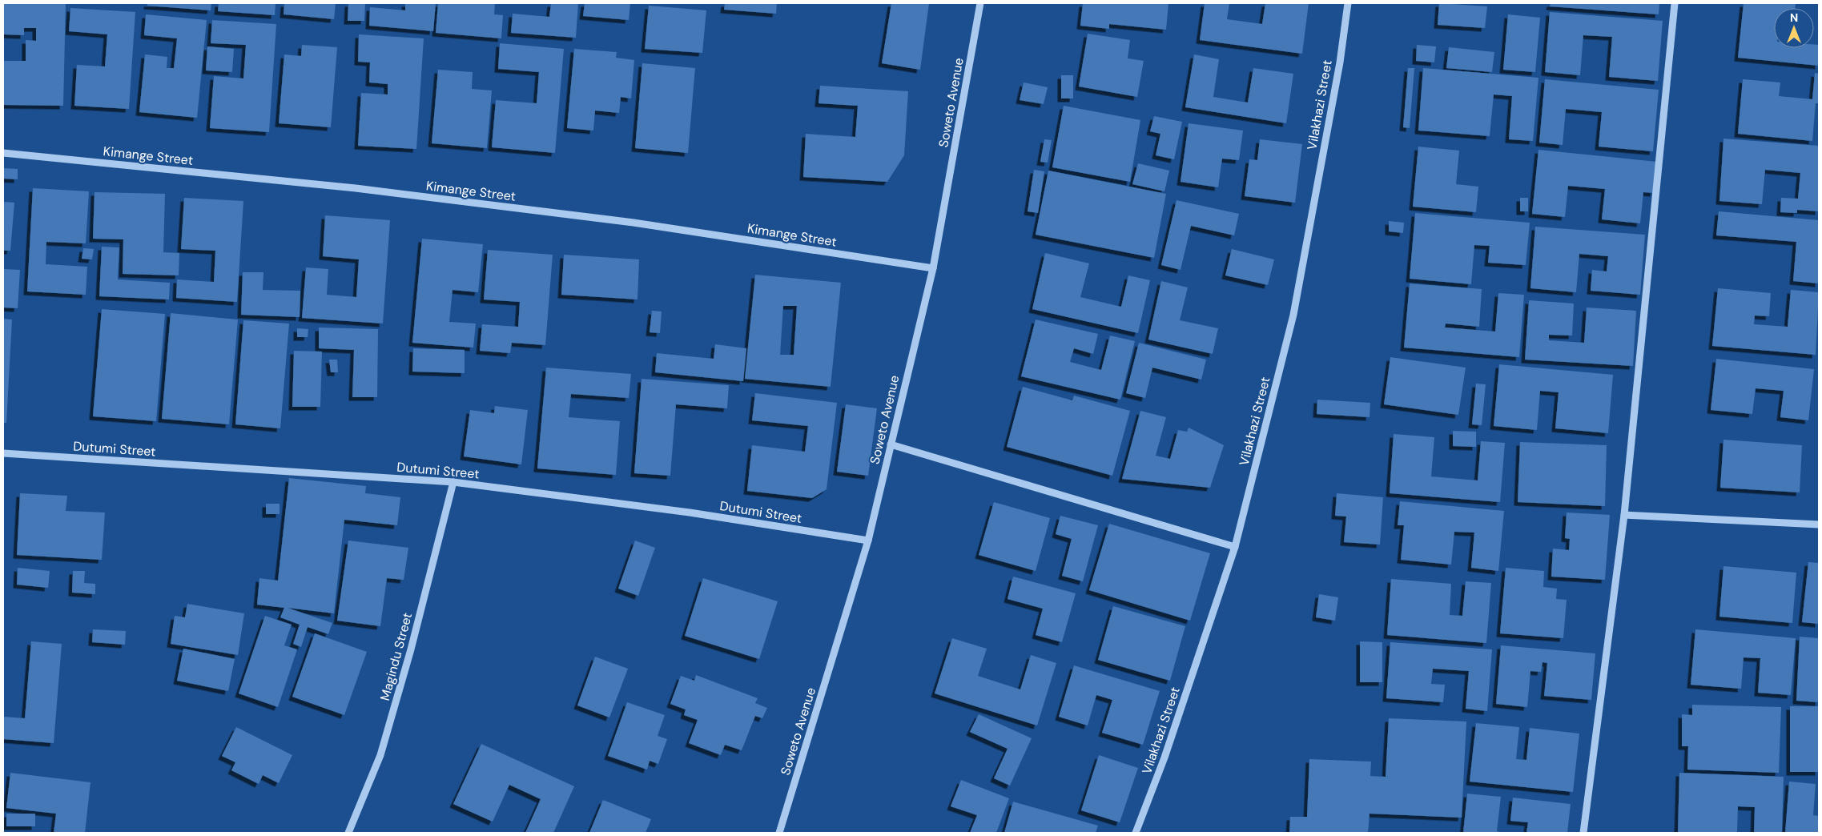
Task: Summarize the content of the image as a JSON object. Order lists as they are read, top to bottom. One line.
{"streets":{"street":["Soweto Avenue","Vilakhazi Street","Kimange Street","Dutumi Street","Magindu Street"]},"crossings":[["Soweto Avenue","Kimange Street"],["Soweto Avenue","Dutumi Street"],["Dutumi Street","Magindu Street"]],"north":"top"}
